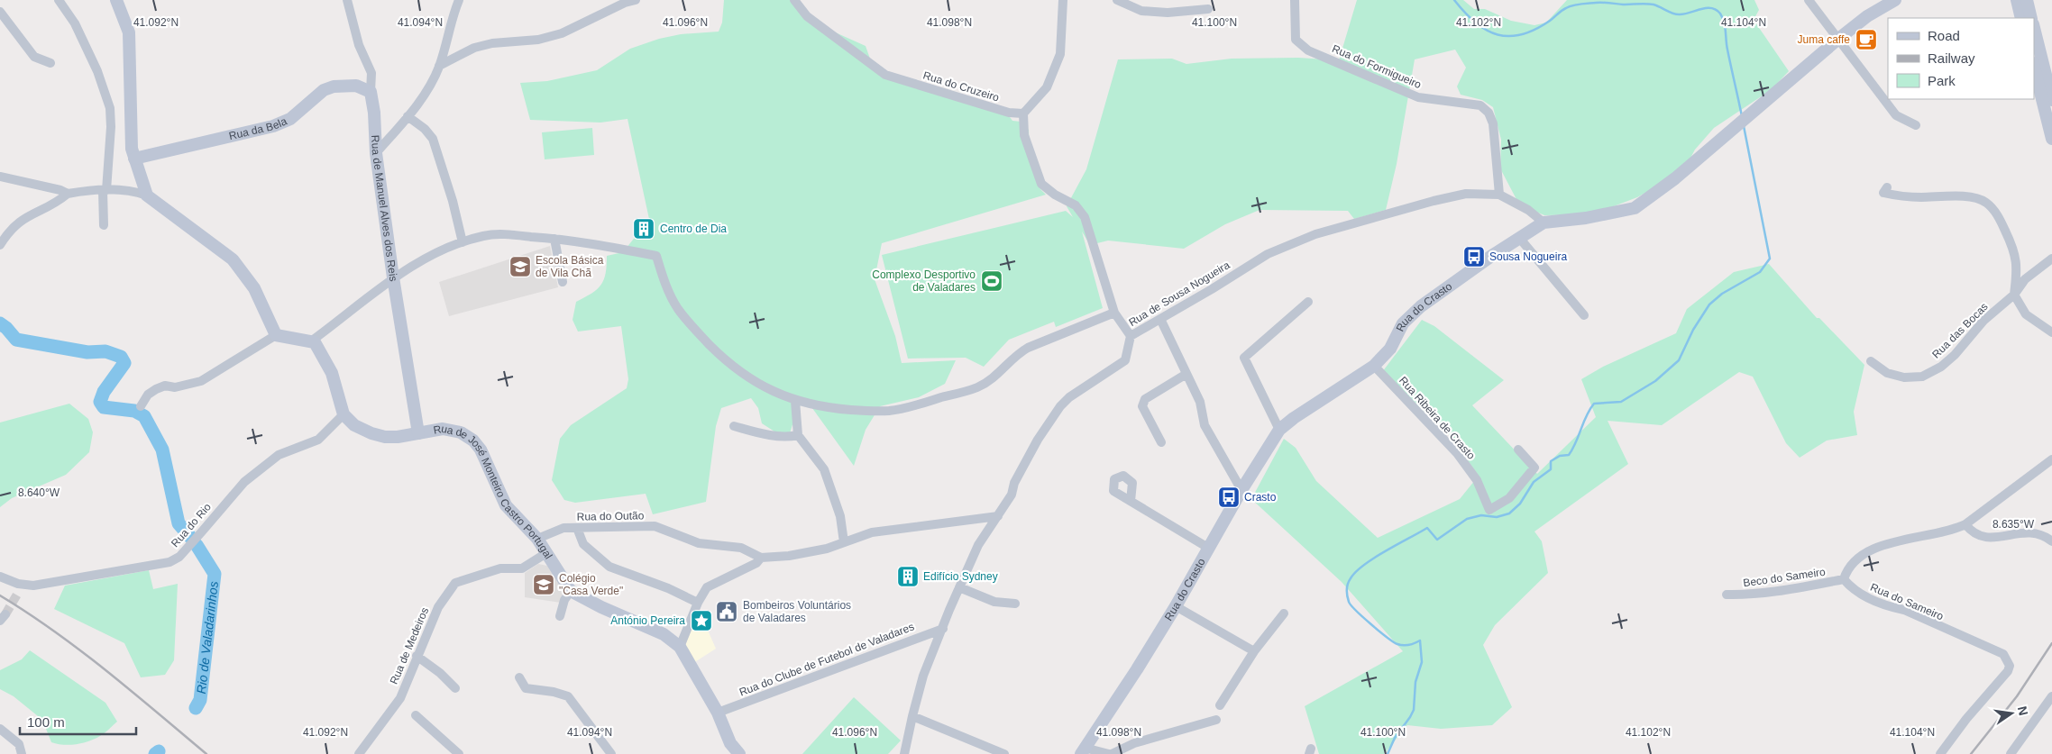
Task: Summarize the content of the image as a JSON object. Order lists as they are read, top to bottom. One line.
{"streets":{"street":["Rua do Formigueiro","Rua do Cruzeiro","Rua da Bela","Rua de Manuel Alves dos Reis","Rua de Sousa Nogueira","Rua do Crasto","Rua das Bocas","Rua Ribeira de Crasto","Rua de José Monteiro Castro Portugal","Rua do Outão","Rua do Rio","Beco do Sameiro","Rua do Sameiro","Rua de Medeiros","Rua do Clube de Futebol de Valadares"]},"crossings":[["Rua do Formigueiro","Rua de Sousa Nogueira"],["Rua da Bela","Rua de Manuel Alves dos Reis"],["Rua de Sousa Nogueira","Rua do Crasto"],["Rua de Sousa Nogueira","Rua do Clube de Futebol de Valadares"],["Rua do Crasto","Rua Ribeira de Crasto"],["Rua de José Monteiro Castro Portugal","Rua do Outão"],["Rua de José Monteiro Castro Portugal","Rua do Rio"],["Rua de José Monteiro Castro Portugal","Rua de Medeiros"],["Rua de José Monteiro Castro Portugal","Rua do Clube de Futebol de Valadares"],["Beco do Sameiro","Rua do Sameiro"]],"water":["Rio de Valadarinhos"],"places":{"cafe":["Juma caffe"],"building":["Centro de Dia","Edifício Sydney"],"bus stop":["Sousa Nogueira","Crasto"],"school or university":["Escola Básica de Vila Chã","Colégio \"Casa Verde\""],"sports":["Complexo Desportivo de Valadares"],"public building":["Bombeiros Voluntários de Valadares"],"place":["António Pereira"]},"legend":["Road","Railway","Park"],"scale_bar":"100 m","north":"right","coordinates":["41.092°N","41.096°N","41.098°N","41.100°N","41.102°N","41.104°N","41.094°N","8.640°W","8.635°W"]}
